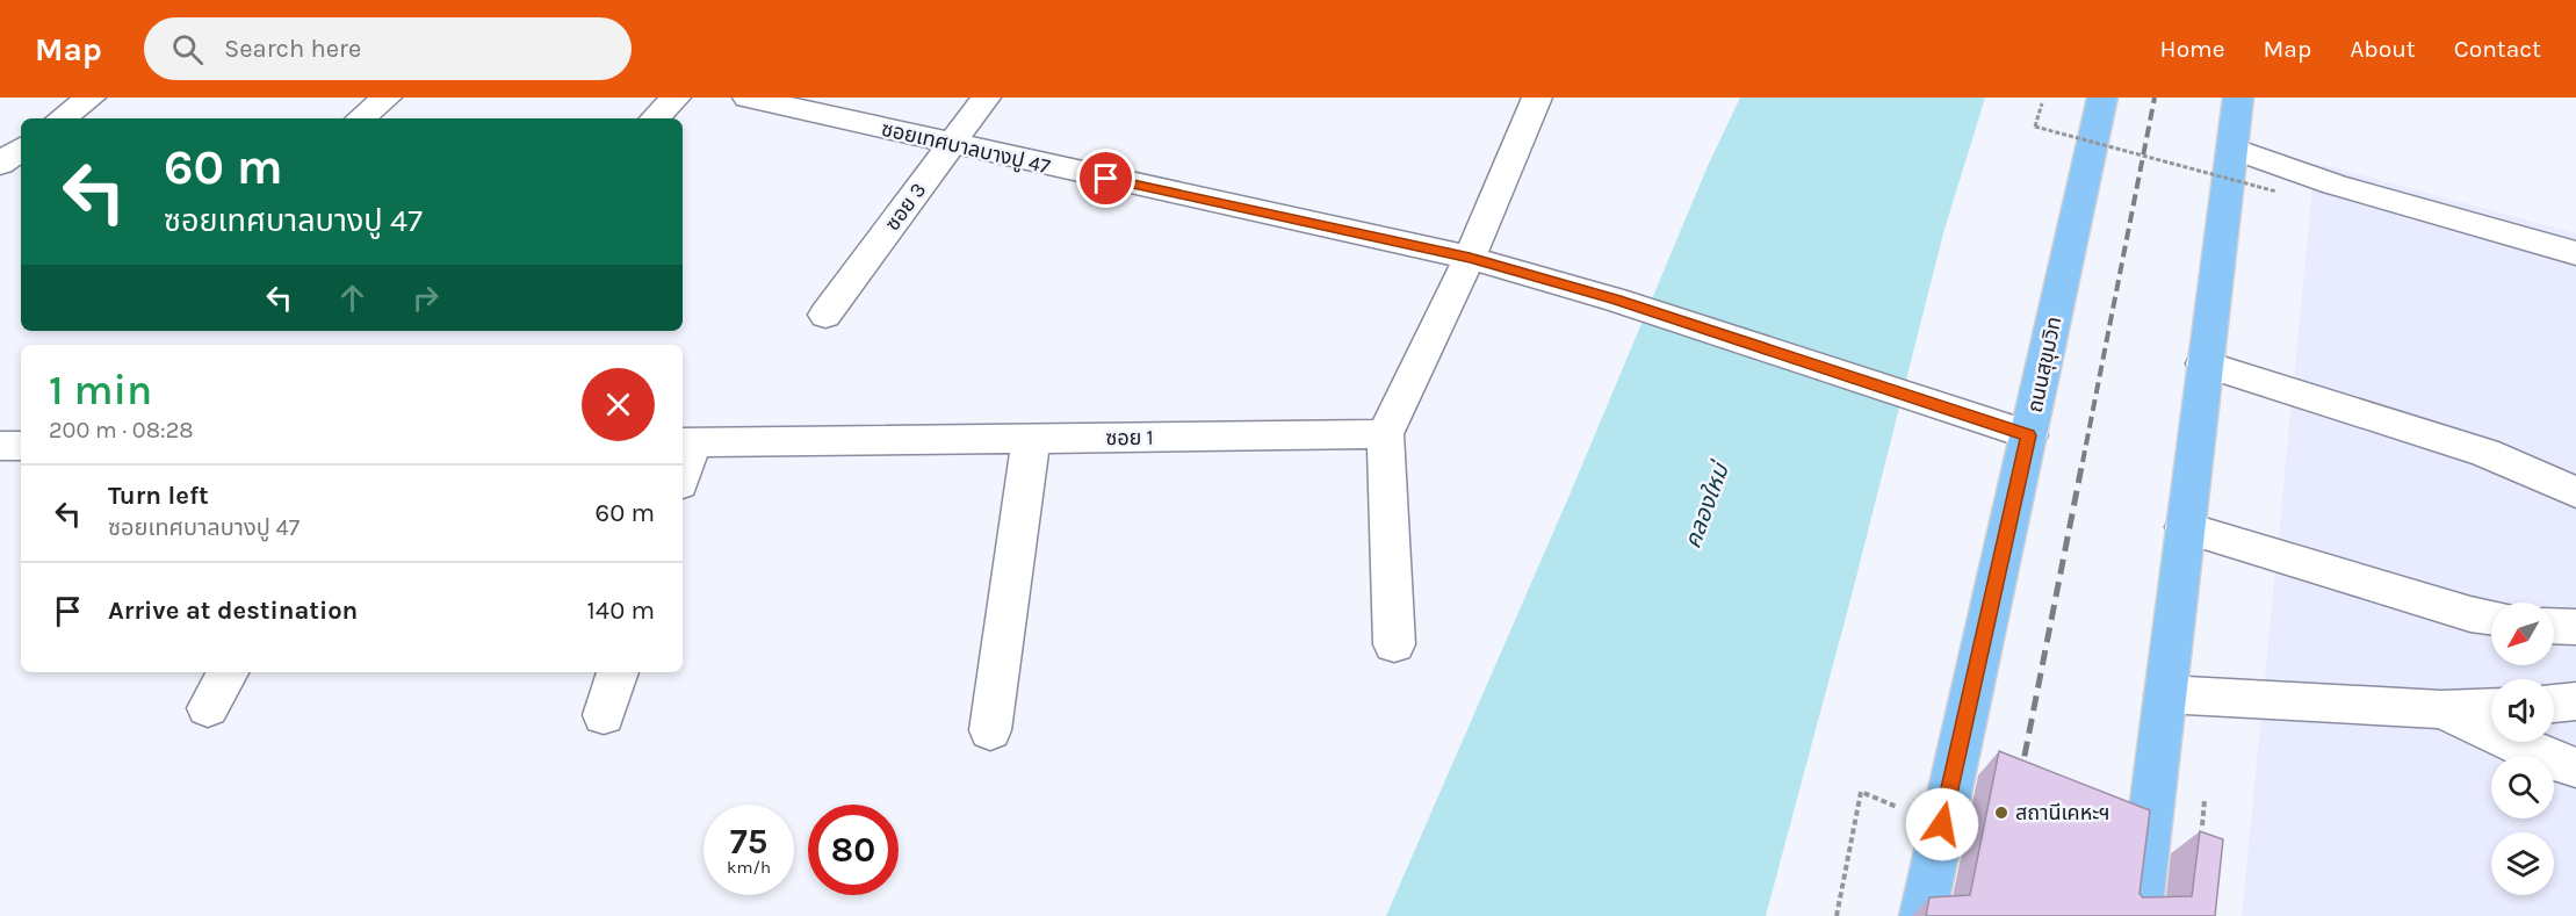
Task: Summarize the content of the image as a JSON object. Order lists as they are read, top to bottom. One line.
{"streets":{"highway":["ถนนสุขุมวิท"],"street":["ซอยเทศบาลบางปู 47","ซอย 3","ซอย 1"]},"crossings":[["ซอยเทศบาลบางปู 47","ซอย 3"],["ซอยเทศบาลบางปู 47","ถนนสุขุมวิท"]],"water":["คลองใหม่"],"places":["สถานีเคหะฯ"],"north":"bottom left","page":{"header":"Map","search":"Search here","nav":["Home","Map","About","Contact"],"turn":["60 m","ซอยเทศบาลบางปู 47"],"heading":["1 min","200 m · 08:28"],"list":[{"name":"Turn left","note":"ซอยเทศบาลบางปู 47","value":"60 m"},{"name":"Arrive at destination","value":"140 m"}],"speed":"75 km/h","limit":"80"}}
